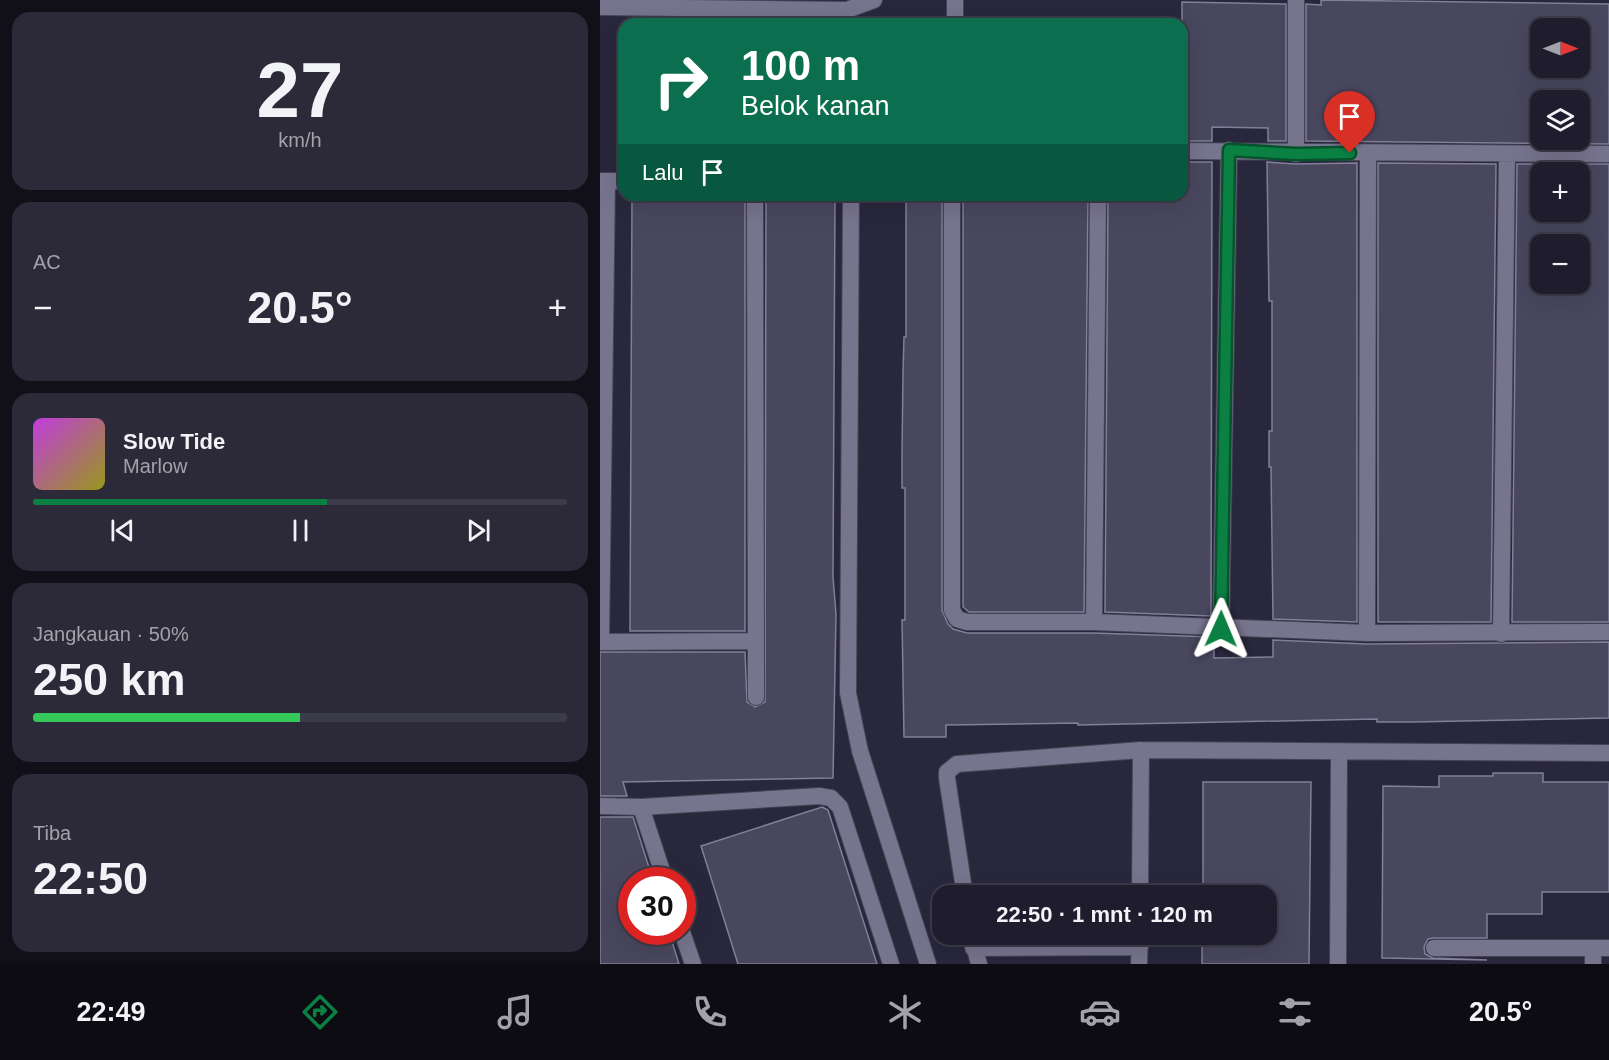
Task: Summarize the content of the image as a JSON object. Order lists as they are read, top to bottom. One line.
{"north":"right","page":{"tile":[["27","km/h"],"AC",["Jangkauan · 50%","250 km"],["Tiba","22:50"]],"map_buttons":["+","−"],"turn":["100 m","Belok kanan"],"then":"Lalu","heat":["−","20.5°","+"],"song":["Slow Tide","Marlow"],"limit":"30","trip":"22:50 · 1 mnt · 120 m","tabs":["22:49","20.5°"]}}
